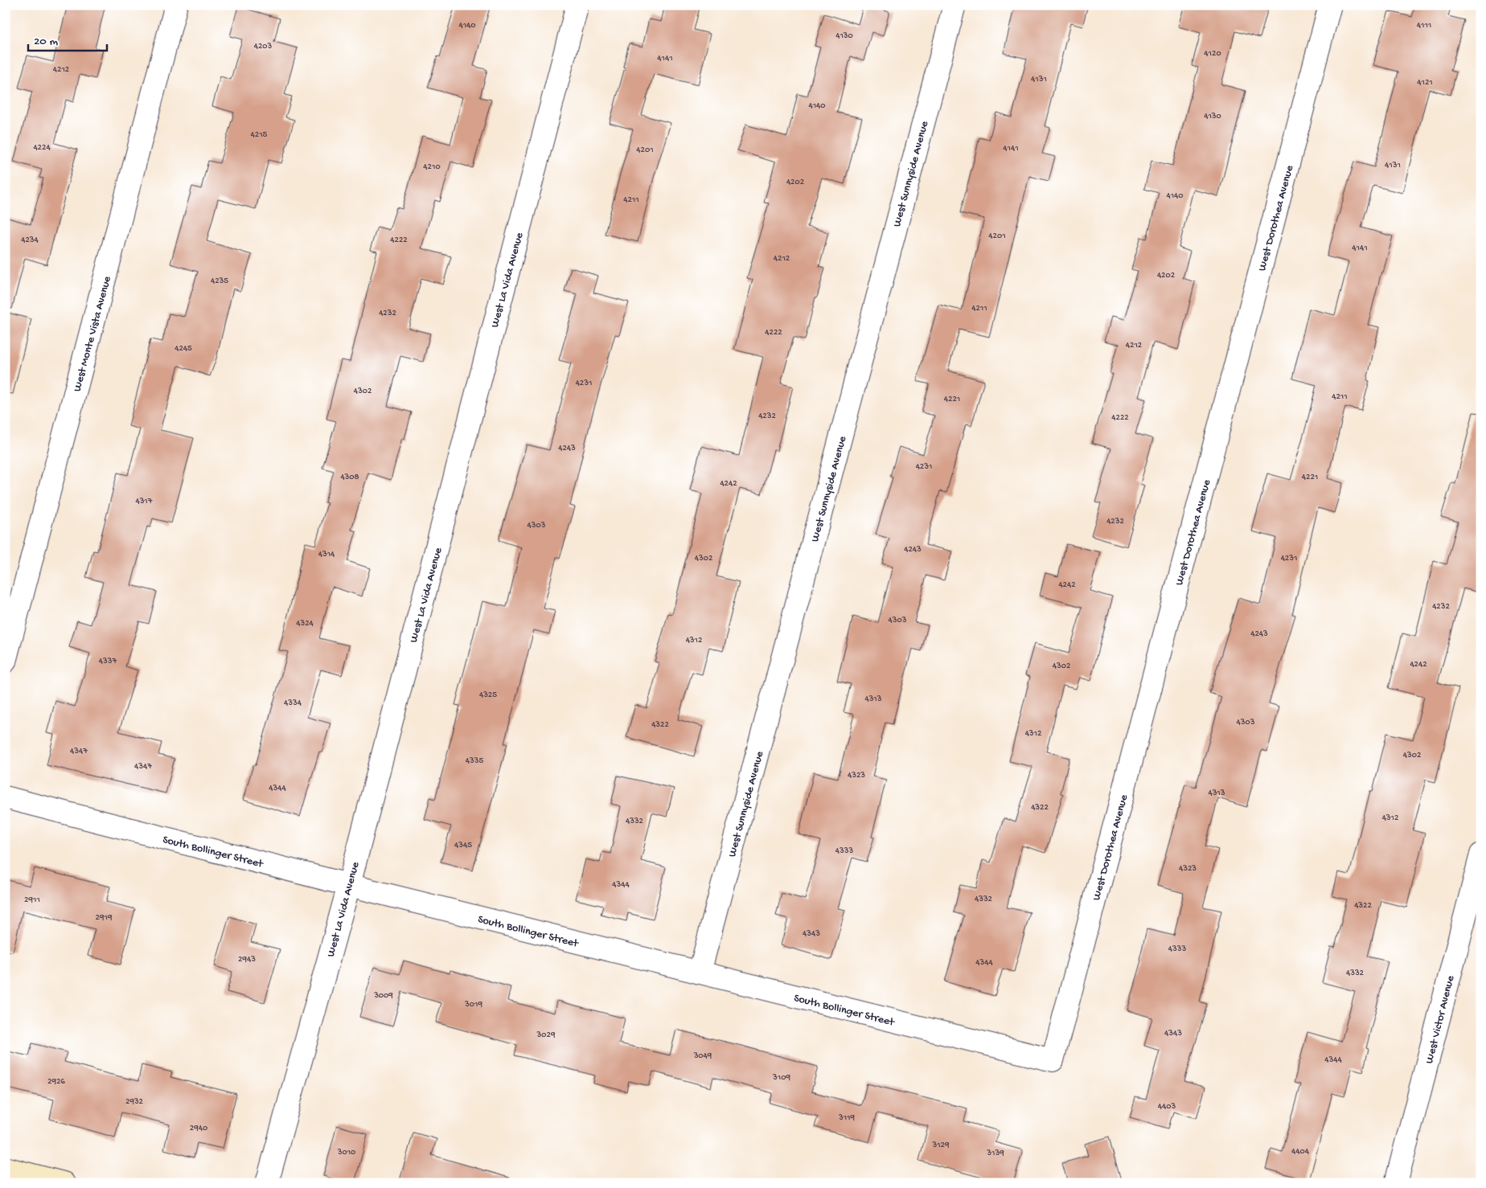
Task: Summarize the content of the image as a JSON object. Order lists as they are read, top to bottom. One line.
{"streets":{"street":["West Sunnyside Avenue","West Dorothea Avenue","West La Vida Avenue","West Monte Vista Avenue","South Bollinger Street","West Victor Avenue"]},"crossings":[["West Sunnyside Avenue","South Bollinger Street"],["West Dorothea Avenue","South Bollinger Street"],["West La Vida Avenue","South Bollinger Street"]],"house_numbers":["4140","4111","4130","4203","4120","4141","4212","4131","4121","4140","4130","4215","4224","4141","4201","4131","4210","4202","4140","4211","4201","4234","4222","4141","4212","4202","4235","4211","4232","4222","4212","4245","4231","4302","4211","4221","4232","4222","4243","4231","4308","4221","4242","4317","4232","4303","4243","4314","4302","4231","4242","4232","4303","4324","4243","4312","4337","4242","4302","4325","4313","4334","4303","4322","4312","4347","4302","4335","4347","4323","4344","4313","4322","4312","4332","4345","4333","4323","4344","4332","2911","4322","2919","4343","4333","2943","4344","4332","3009","3019","4343","3029","3049","4344","3109","2926","2932","4403","3119","2940","3129","4404","3010","3139"],"scale_bar":"20 m"}
